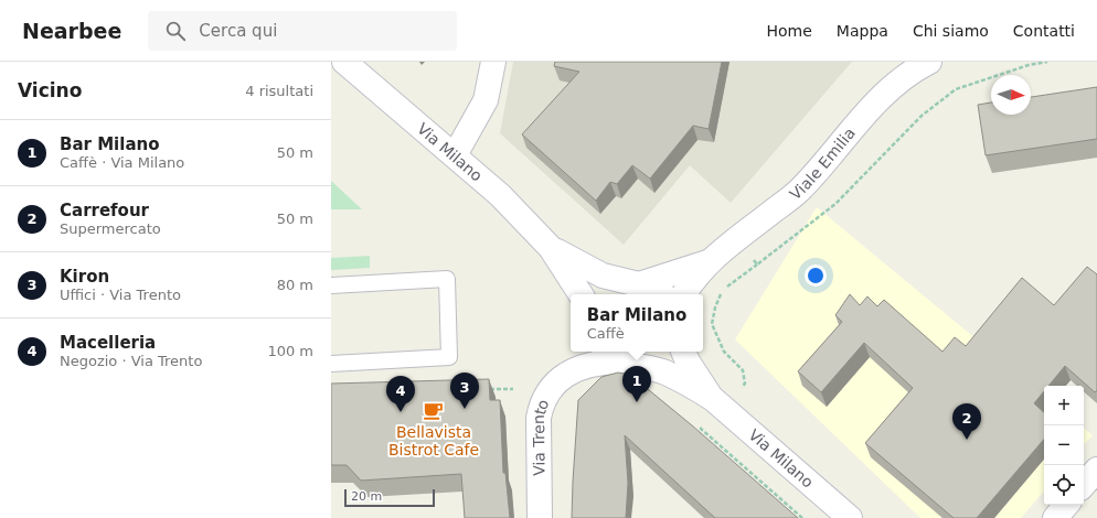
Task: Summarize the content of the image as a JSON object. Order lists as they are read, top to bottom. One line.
{"streets":{"main road":["Via Milano","Viale Emilia","Via Trento"]},"crossings":[["Via Milano","Viale Emilia"],["Via Milano","Via Trento"]],"places":{"cafe":["Bellavista Bistrot Cafe"]},"scale_bar":"20 m","north":"right","page":{"header":"Nearbee","search":"Cerca qui","nav":["Home","Mappa","Chi siamo","Contatti"],"heading":["Vicino","4 risultati"],"list":[{"mark":"1","name":"Bar Milano","note":"Caffè · Via Milano","value":"50 m"},{"mark":"2","name":"Carrefour","note":"Supermercato","value":"50 m"},{"mark":"3","name":"Kiron","note":"Uffici · Via Trento","value":"80 m"},{"mark":"4","name":"Macelleria","note":"Negozio · Via Trento","value":"100 m"}],"popup":["Bar Milano","Caffè"],"pins":["1","3","4","2"],"map_buttons":["+","−"],"scale":"20 m"}}
